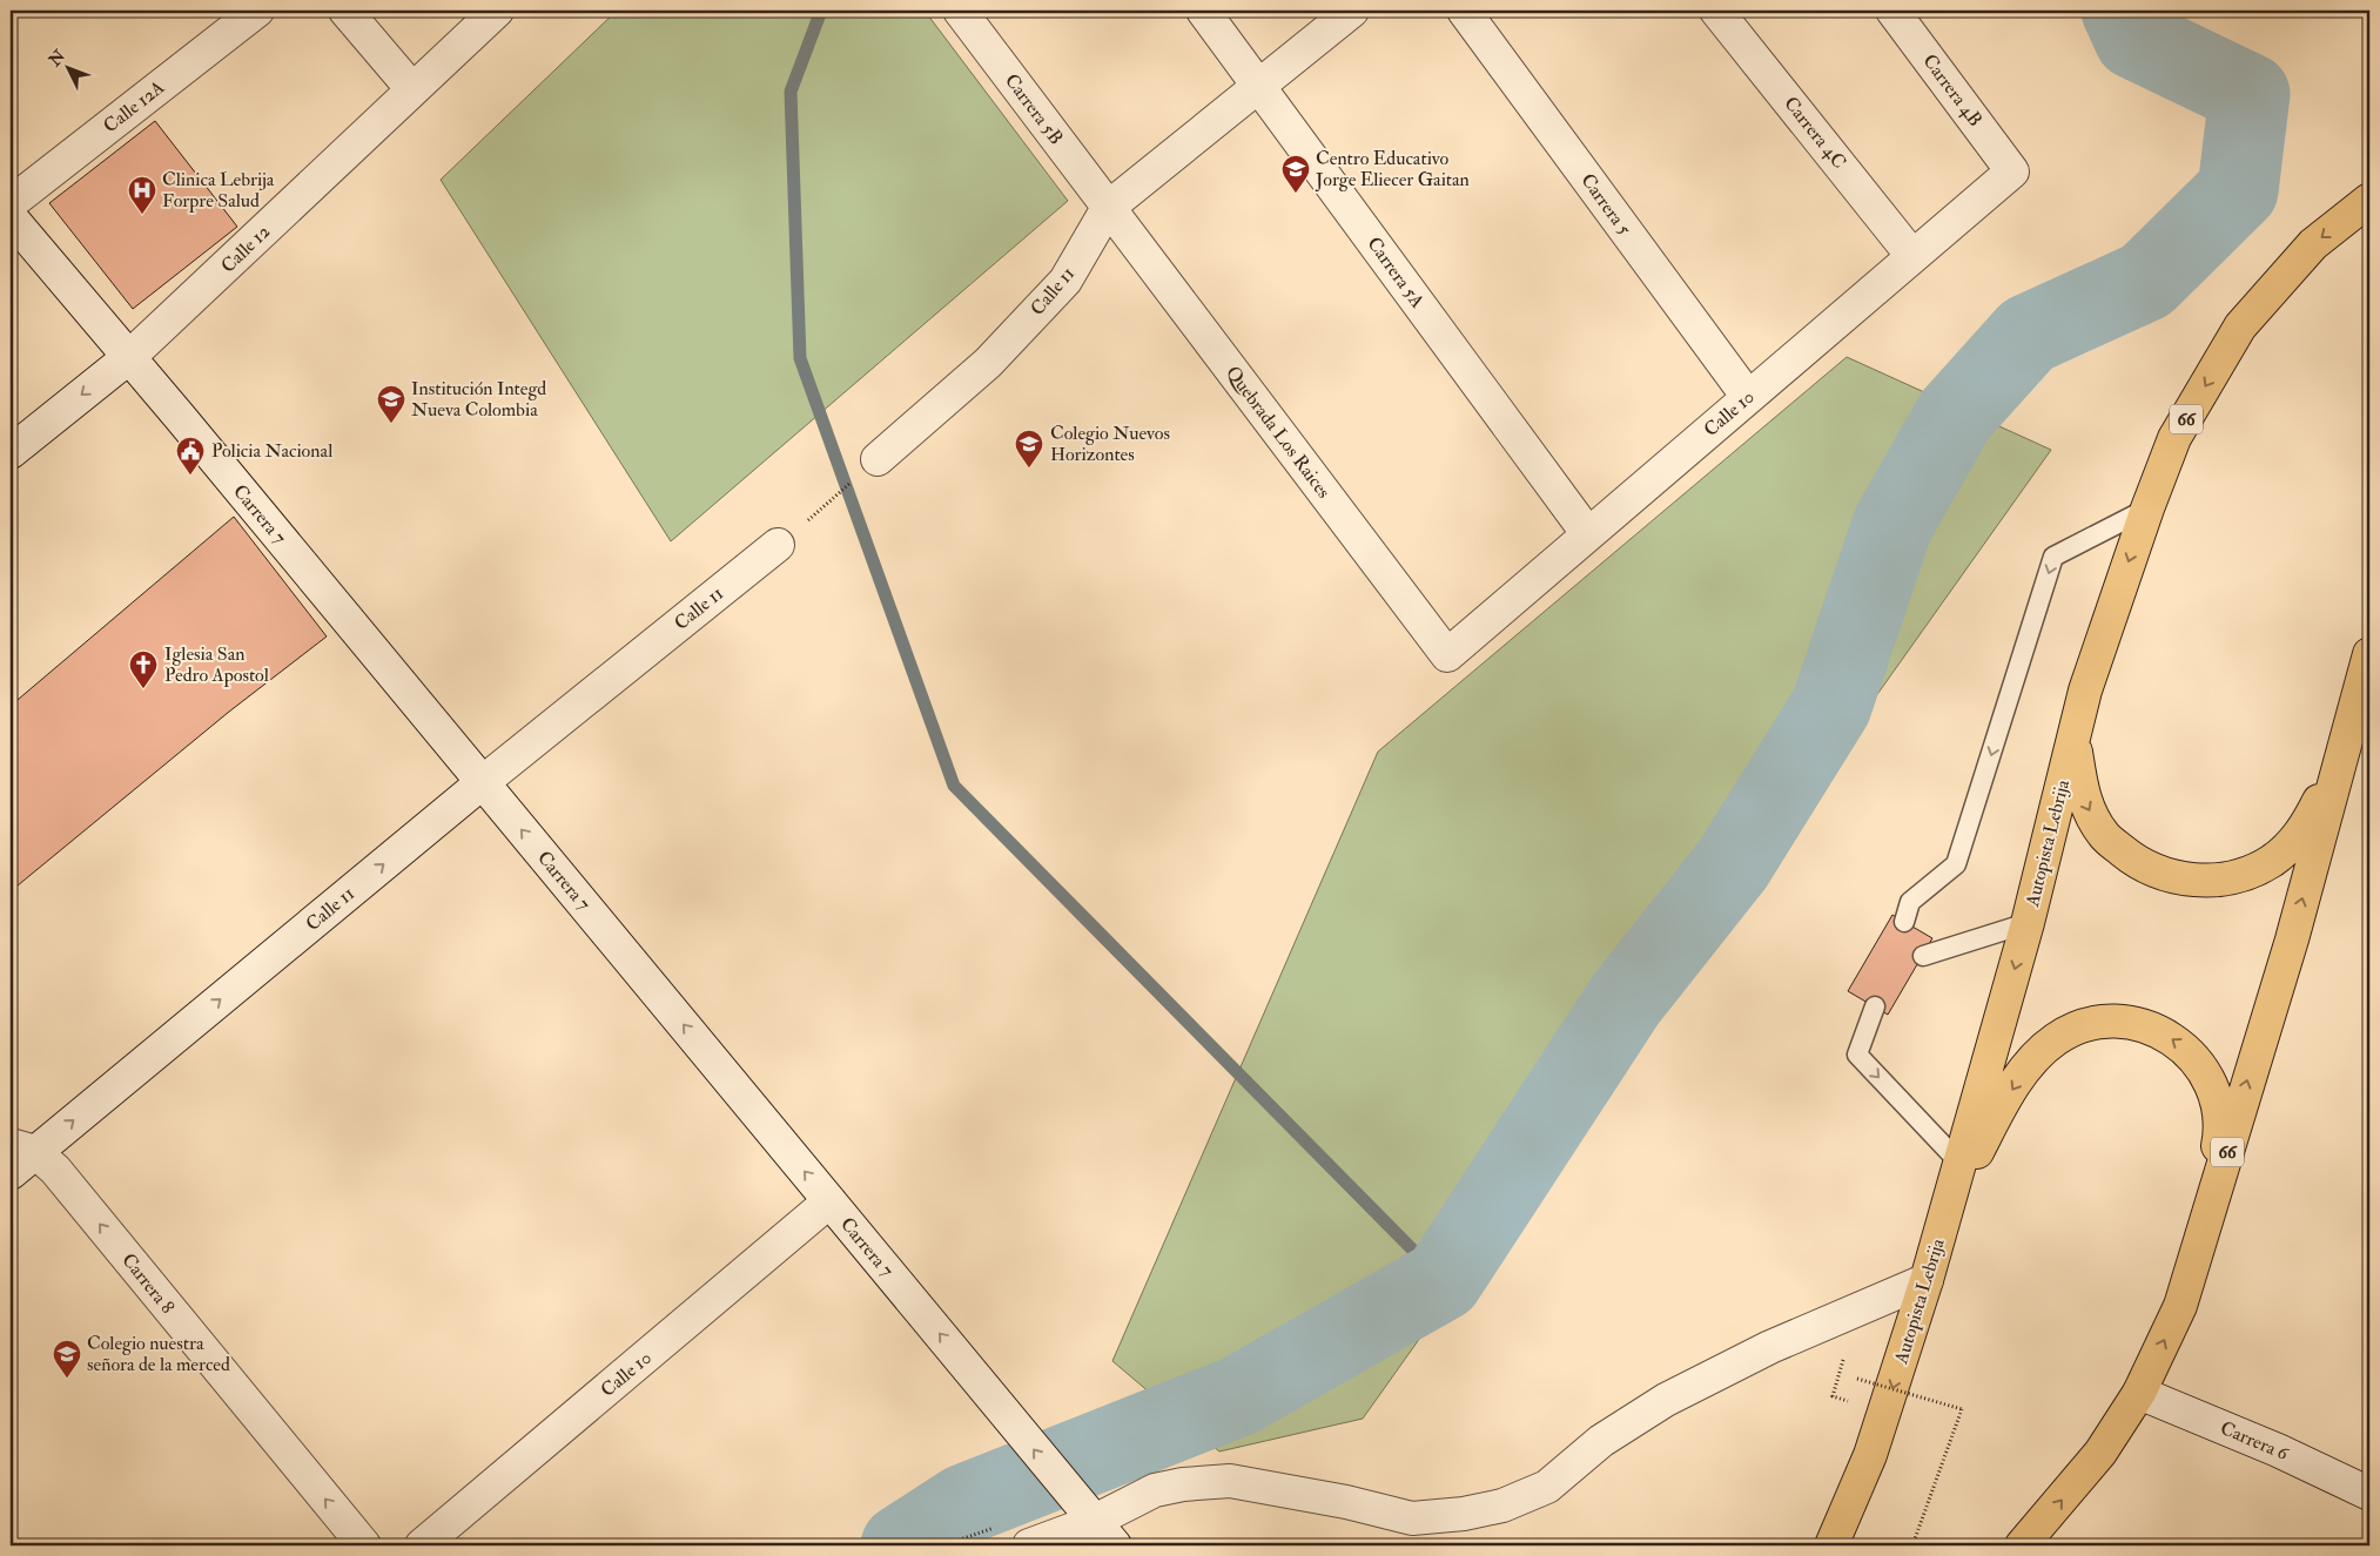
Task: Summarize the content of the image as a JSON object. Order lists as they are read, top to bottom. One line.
{"streets":{"highway":["66","Autopista Lebrija"],"street":["Carrera 4B","Calle 12A","Carrera 5B","Carrera 4C","Carrera 5","Calle 12","Carrera 5A","Calle 11","Calle 10","Quebrada Los Raices","Carrera 7","Carrera 8","Carrera 6"]},"crossings":[["Carrera 4B","Calle 10"],["Carrera 5B","Calle 11"],["Carrera 5B","Quebrada Los Raices"],["Carrera 4C","Calle 10"],["Carrera 5","Calle 10"],["Calle 12","Carrera 7"],["Carrera 5A","Calle 11"],["Carrera 5A","Calle 10"],["Calle 11","Quebrada Los Raices"],["Calle 11","Carrera 7"],["Calle 11","Carrera 8"],["Calle 10","Quebrada Los Raices"],["Calle 10","Carrera 7"],["66","Carrera 6"]],"one_way":["Calle 11","Carrera 7","Carrera 8"],"places":{"school or university":["Centro Educativo Jorge Eliecer Gaitan","Institución Integd Nueva Colombia","Colegio Nuevos Horizontes","Colegio nuestra señora de la merced"],"hospital":["Clinica Lebrija Forpre Salud"],"public building":["Policia Nacional"],"church":["Iglesia San Pedro Apostol"]},"north":"top left"}
